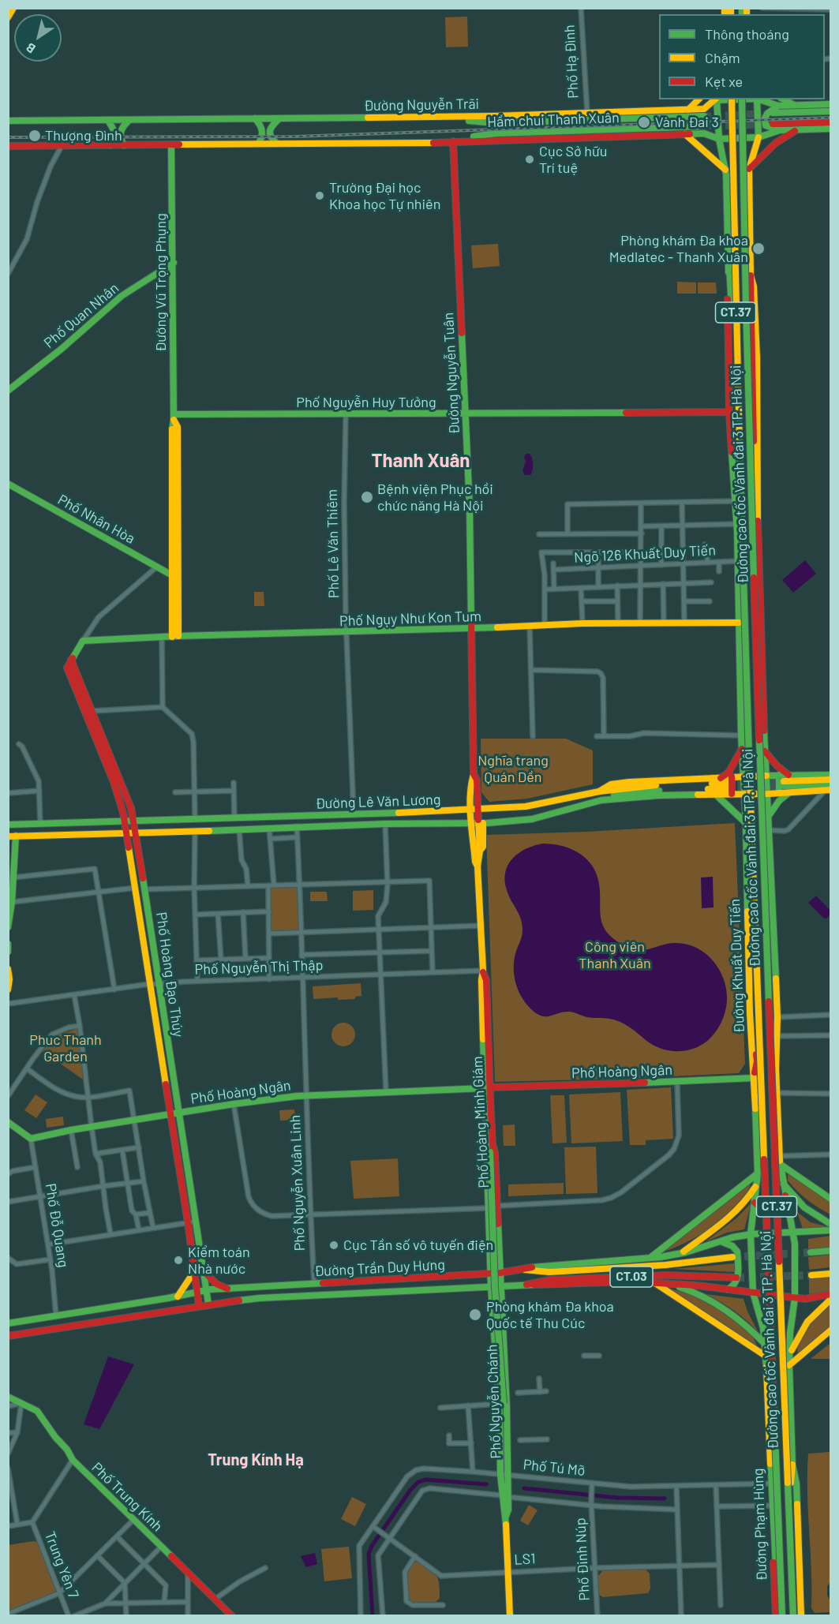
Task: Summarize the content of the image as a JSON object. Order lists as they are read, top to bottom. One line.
{"streets":{"main road":["Đường Nguyễn Trãi","Hầm chui Thanh Xuân","Đường Vũ Trọng Phụng","CT.37","Phố Quan Nhân","Đường Nguyễn Tuân","Phố Nguyễn Huy Tưởng","Đường cao tốc Vành đai 3 TP. Hà Nội","Phố Nhân Hòa","Phố Ngụy Như Kon Tum","Đường Lê Văn Lương","Đường Khuất Duy Tiến","Phố Hoàng Đạo Thúy","Phố Hoàng Ngân","Phố Hoàng Minh Giám","Đường Trần Duy Hưng","CT.03","Phố Nguyễn Chánh","Phố Trung Kính","Đường Phạm Hùng"],"street":["Phố Hạ Đình","Phố Lê Văn Thiêm","Ngõ 126 Khuất Duy Tiến","Phố Nguyễn Thị Thập","Phố Nguyễn Xuân Linh","Phố Đỗ Quang","Phố Tú Mỡ","LS1","Phố Đinh Núp","Trung Yên 7"]},"crossings":[["Phố Hạ Đình","Đường Nguyễn Trãi"],["Đường Nguyễn Trãi","Hầm chui Thanh Xuân"],["Đường Vũ Trọng Phụng","Phố Quan Nhân"],["Đường Vũ Trọng Phụng","Phố Nguyễn Huy Tưởng"],["Đường Vũ Trọng Phụng","Phố Nhân Hòa"],["Đường Vũ Trọng Phụng","Phố Ngụy Như Kon Tum"],["Đường Nguyễn Tuân","Phố Nguyễn Huy Tưởng"],["Đường Nguyễn Tuân","Phố Ngụy Như Kon Tum"],["Đường Nguyễn Tuân","Đường Lê Văn Lương"],["Đường Nguyễn Tuân","Phố Hoàng Minh Giám"],["Phố Nguyễn Huy Tưởng","Phố Lê Văn Thiêm"],["Phố Nguyễn Huy Tưởng","Đường Khuất Duy Tiến"],["Đường cao tốc Vành đai 3 TP. Hà Nội","Đường Khuất Duy Tiến"],["Phố Lê Văn Thiêm","Phố Ngụy Như Kon Tum"],["Phố Lê Văn Thiêm","Đường Lê Văn Lương"],["Ngõ 126 Khuất Duy Tiến","Đường Khuất Duy Tiến"],["Phố Ngụy Như Kon Tum","Đường Khuất Duy Tiến"],["Đường Lê Văn Lương","Đường Khuất Duy Tiến"],["Đường Lê Văn Lương","Phố Hoàng Đạo Thúy"],["Đường Lê Văn Lương","Phố Hoàng Minh Giám"],["Đường Lê Văn Lương","Phố Nguyễn Xuân Linh"],["Đường Khuất Duy Tiến","Phố Hoàng Ngân"],["Đường Khuất Duy Tiến","Đường Trần Duy Hưng"],["Đường Khuất Duy Tiến","Đường Phạm Hùng"],["Phố Nguyễn Thị Thập","Phố Hoàng Đạo Thúy"],["Phố Nguyễn Thị Thập","Phố Hoàng Minh Giám"],["Phố Nguyễn Thị Thập","Phố Nguyễn Xuân Linh"],["Phố Hoàng Đạo Thúy","Phố Hoàng Ngân"],["Phố Hoàng Đạo Thúy","Đường Trần Duy Hưng"],["Phố Hoàng Ngân","Phố Hoàng Minh Giám"],["Phố Hoàng Ngân","Phố Nguyễn Xuân Linh"],["Phố Hoàng Ngân","Phố Đỗ Quang"],["Phố Hoàng Minh Giám","Đường Trần Duy Hưng"],["Phố Hoàng Minh Giám","Phố Nguyễn Chánh"],["Phố Nguyễn Xuân Linh","Đường Trần Duy Hưng"],["Phố Đỗ Quang","Đường Trần Duy Hưng"],["Đường Trần Duy Hưng","CT.03"],["Đường Trần Duy Hưng","Phố Nguyễn Chánh"],["Đường Trần Duy Hưng","Đường Phạm Hùng"],["Phố Nguyễn Chánh","Phố Tú Mỡ"],["Phố Nguyễn Chánh","LS1"],["Phố Tú Mỡ","Đường Phạm Hùng"],["Phố Tú Mỡ","LS1"],["Phố Tú Mỡ","Phố Đinh Núp"],["LS1","Phố Đinh Núp"]],"districts":["Thanh Xuân","Trung Kính Hạ"],"parks":["Nghĩa trang Quán Dền","Công viên Thanh Xuân","Phuc Thanh Garden"],"places":["Vành Đai 3","Thượng Đình","Cục Sở hữu Trí tuệ","Trường Đại học Khoa học Tự nhiên","Phòng khám Đa khoa Medlatec - Thanh Xuân","Bệnh viện Phục hồi chức năng Hà Nội","Cục Tần số vô tuyến điện","Kiểm toán Nhà nước","Phòng khám Đa khoa Quốc tế Thu Cúc"],"legend":["Thông thoáng","Chậm","Kẹt xe"],"north":"bottom left"}
